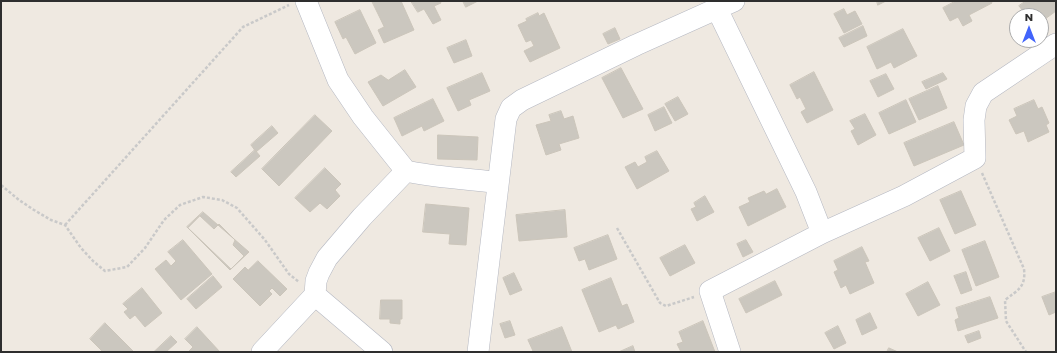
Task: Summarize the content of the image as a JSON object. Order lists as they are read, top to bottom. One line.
{"north":"top"}
